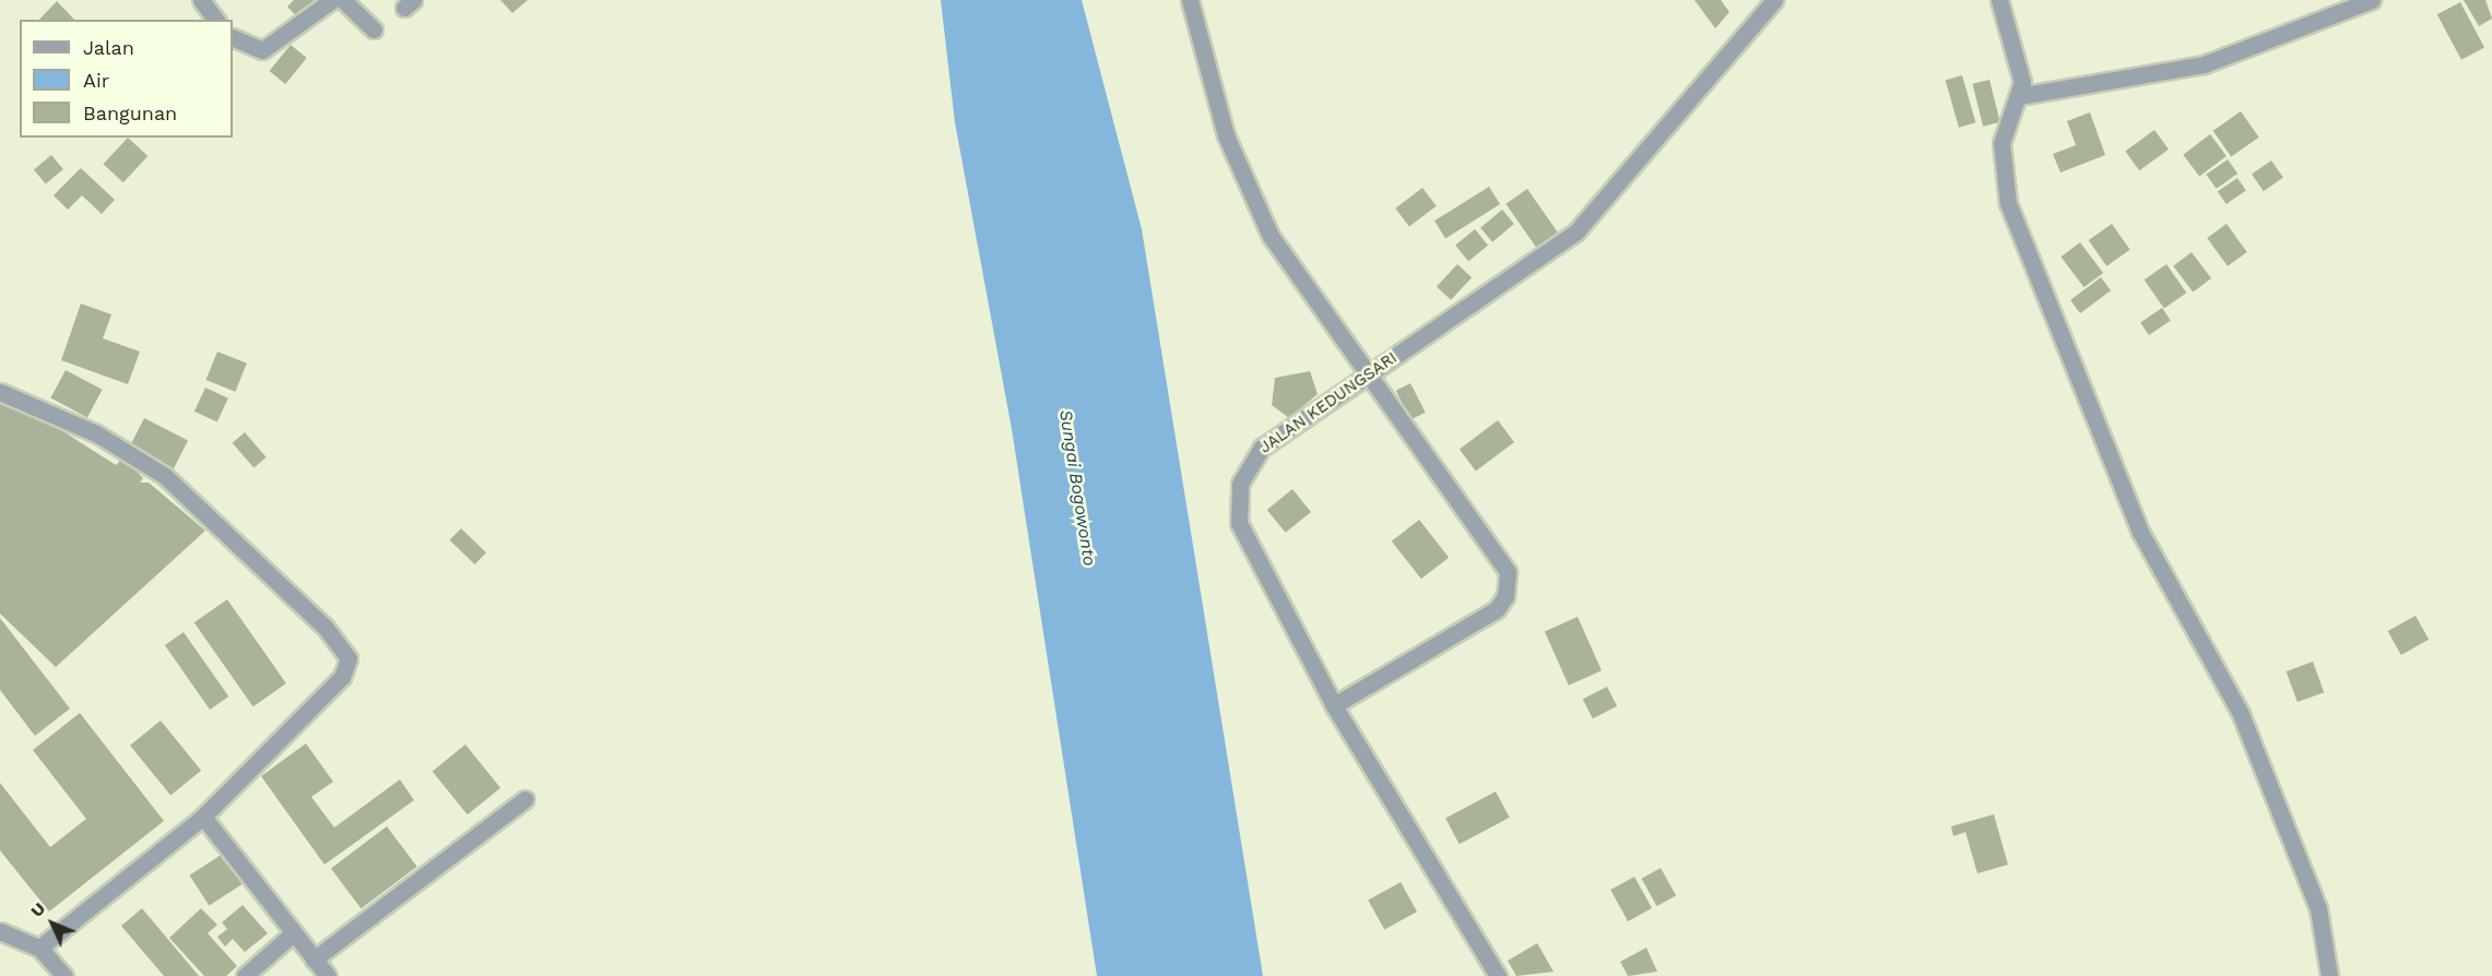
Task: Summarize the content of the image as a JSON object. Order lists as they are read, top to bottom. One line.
{"streets":{"street":["JALAN KEDUNGSARI"]},"water":["Sungai Bogowonto"],"legend":["Jalan","Air","Bangunan"],"north":"top left"}
